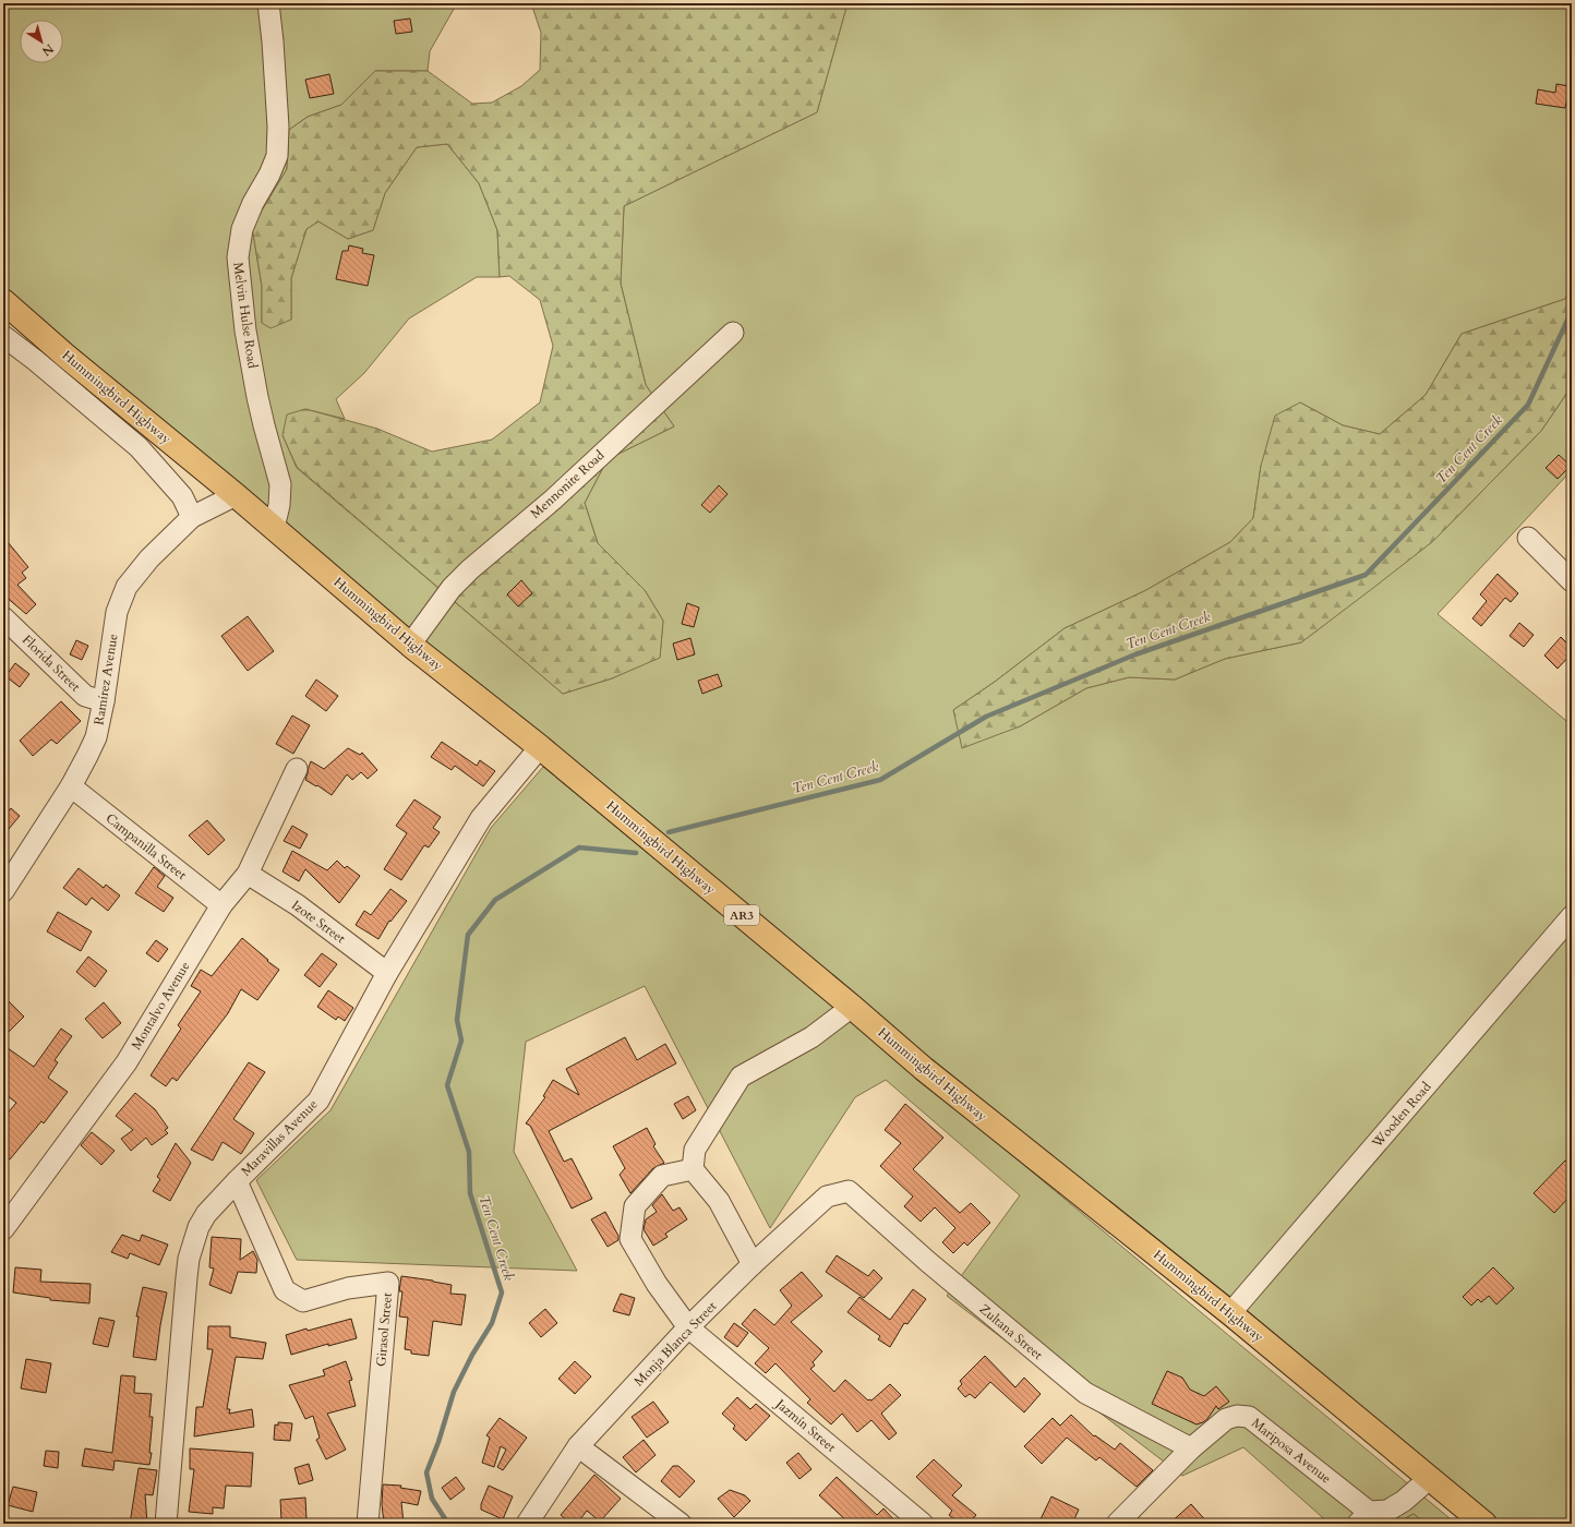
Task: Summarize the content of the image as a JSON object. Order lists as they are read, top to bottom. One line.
{"streets":{"main road":["Hummingbird Highway","AR3"],"street":["Melvin Hulse Road","Mennonite Road","Florida Street","Ramírez Avenue","Campanilla Street","Izote Street","Montalvo Avenue","Wooden Road","Maravillas Avenue","Girasol Street","Zultana Street","Monja Blanca Street","Jazmín Street","Mariposa Avenue"]},"crossings":[["Melvin Hulse Road","Hummingbird Highway"],["Hummingbird Highway","Mennonite Road"],["Hummingbird Highway","Ramírez Avenue"],["Hummingbird Highway","Wooden Road"],["Hummingbird Highway","Maravillas Avenue"],["Florida Street","Ramírez Avenue"],["Ramírez Avenue","Campanilla Street"],["Campanilla Street","Montalvo Avenue"],["Izote Street","Montalvo Avenue"],["Izote Street","Maravillas Avenue"],["Maravillas Avenue","Girasol Street"],["Zultana Street","Monja Blanca Street"],["Zultana Street","Mariposa Avenue"],["Monja Blanca Street","Jazmín Street"]],"water":["Ten Cent Creek"],"north":"bottom right"}
